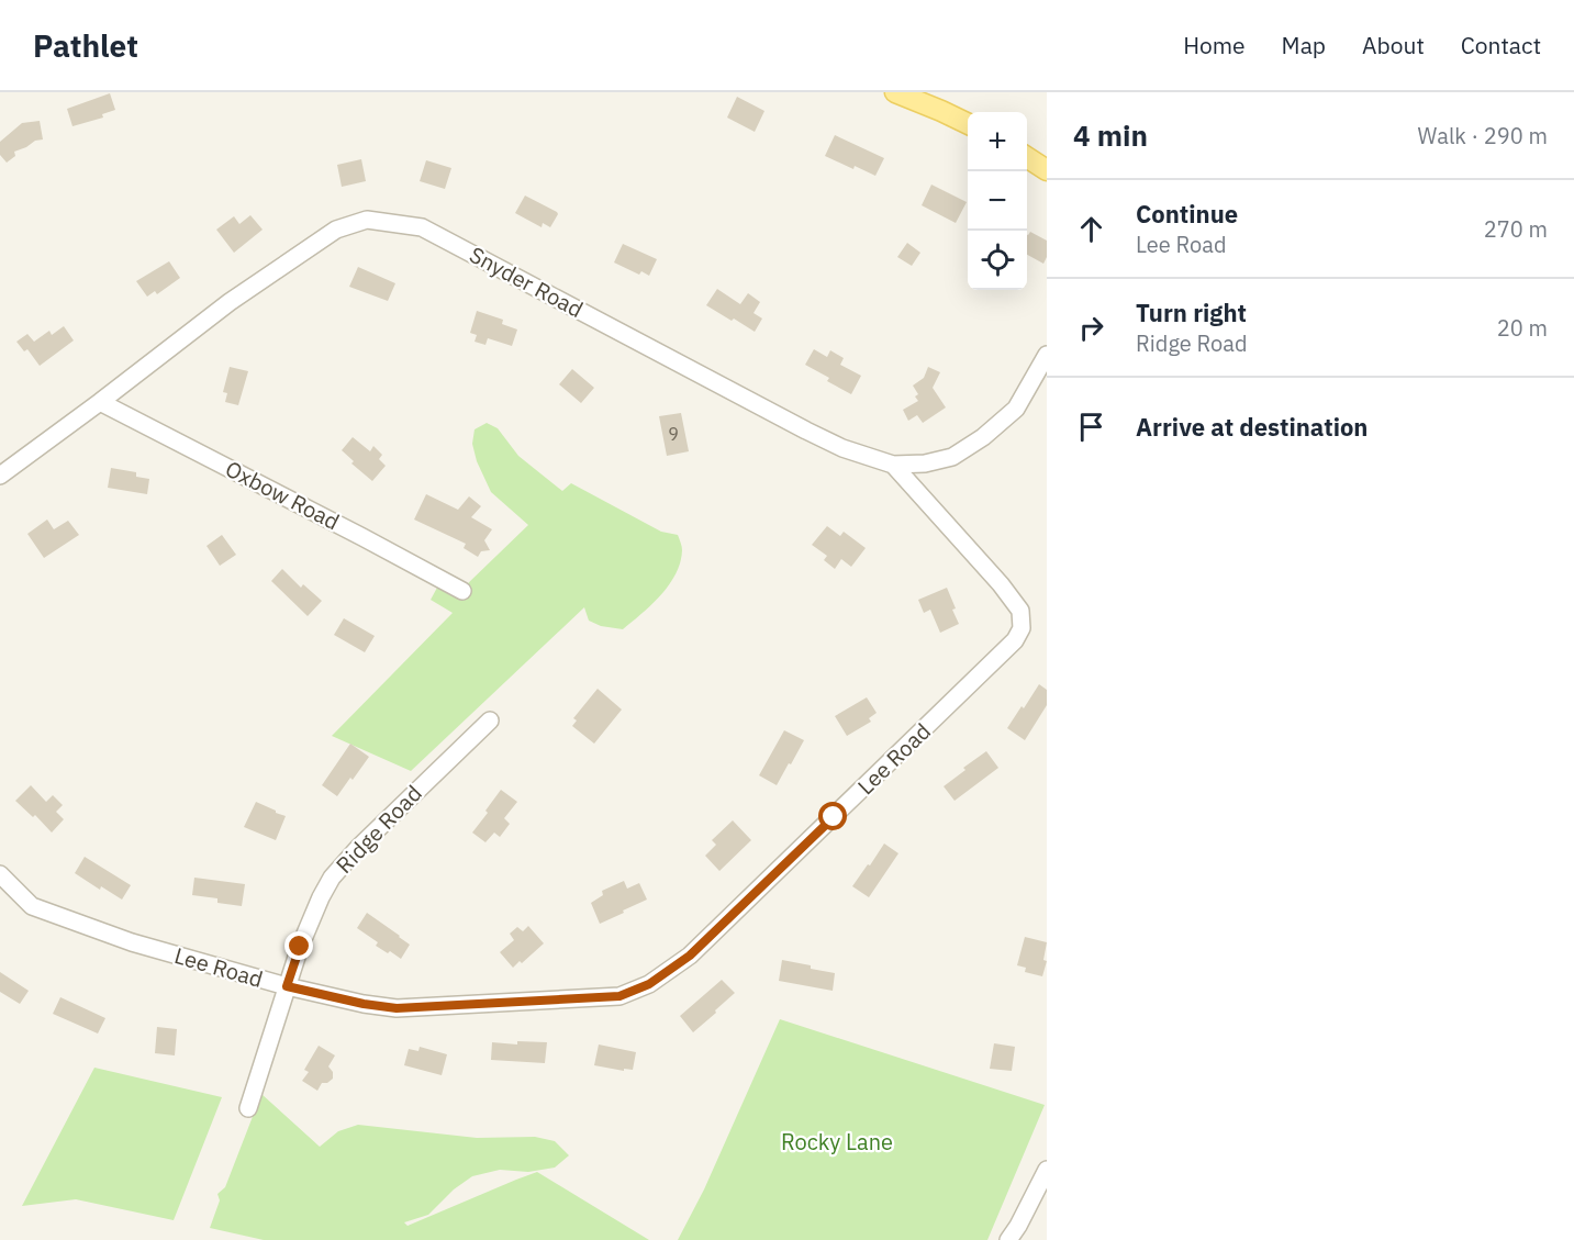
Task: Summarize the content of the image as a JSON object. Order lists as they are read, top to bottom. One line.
{"streets":{"street":["Snyder Road","Oxbow Road","Lee Road","Ridge Road"]},"crossings":[["Snyder Road","Oxbow Road"],["Snyder Road","Lee Road"],["Lee Road","Ridge Road"]],"parks":["Rocky Lane"],"house_numbers":["9"],"page":{"header":"Pathlet","nav":["Home","Map","About","Contact"],"heading":["4 min","Walk · 290 m"],"map_buttons":["+","−"],"list":[["Continue","Lee Road","270 m"],["Turn right","Ridge Road","20 m"],"Arrive at destination"]}}
